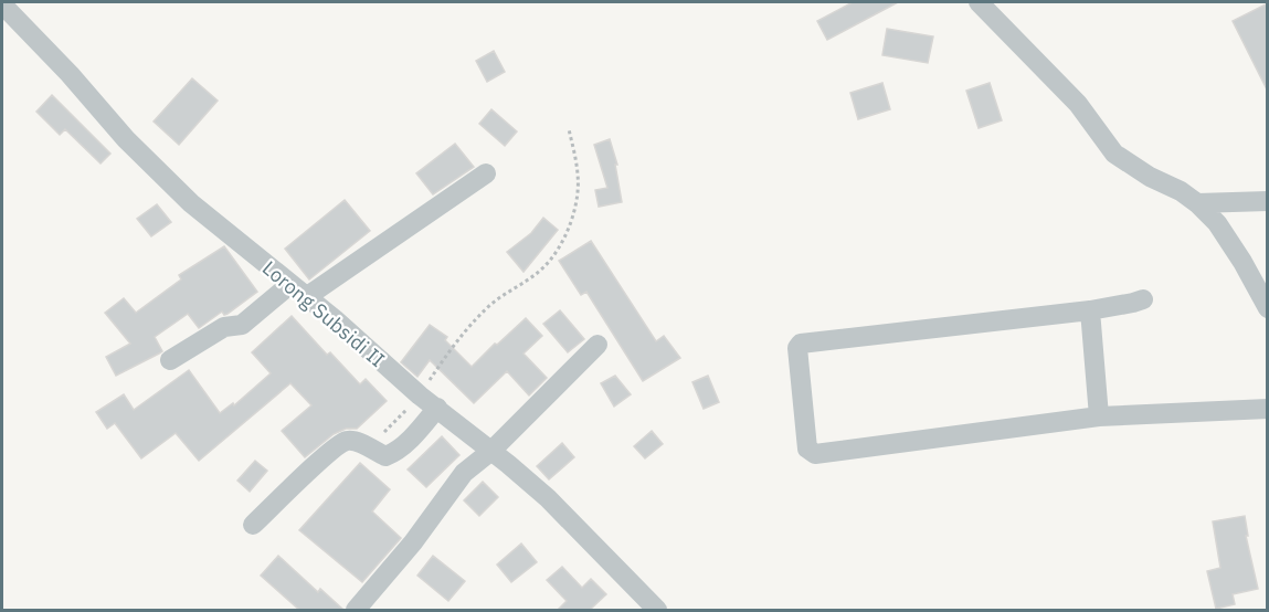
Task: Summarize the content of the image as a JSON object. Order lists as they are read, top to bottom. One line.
{"streets":{"street":["Lorong Subsidi II"]}}
